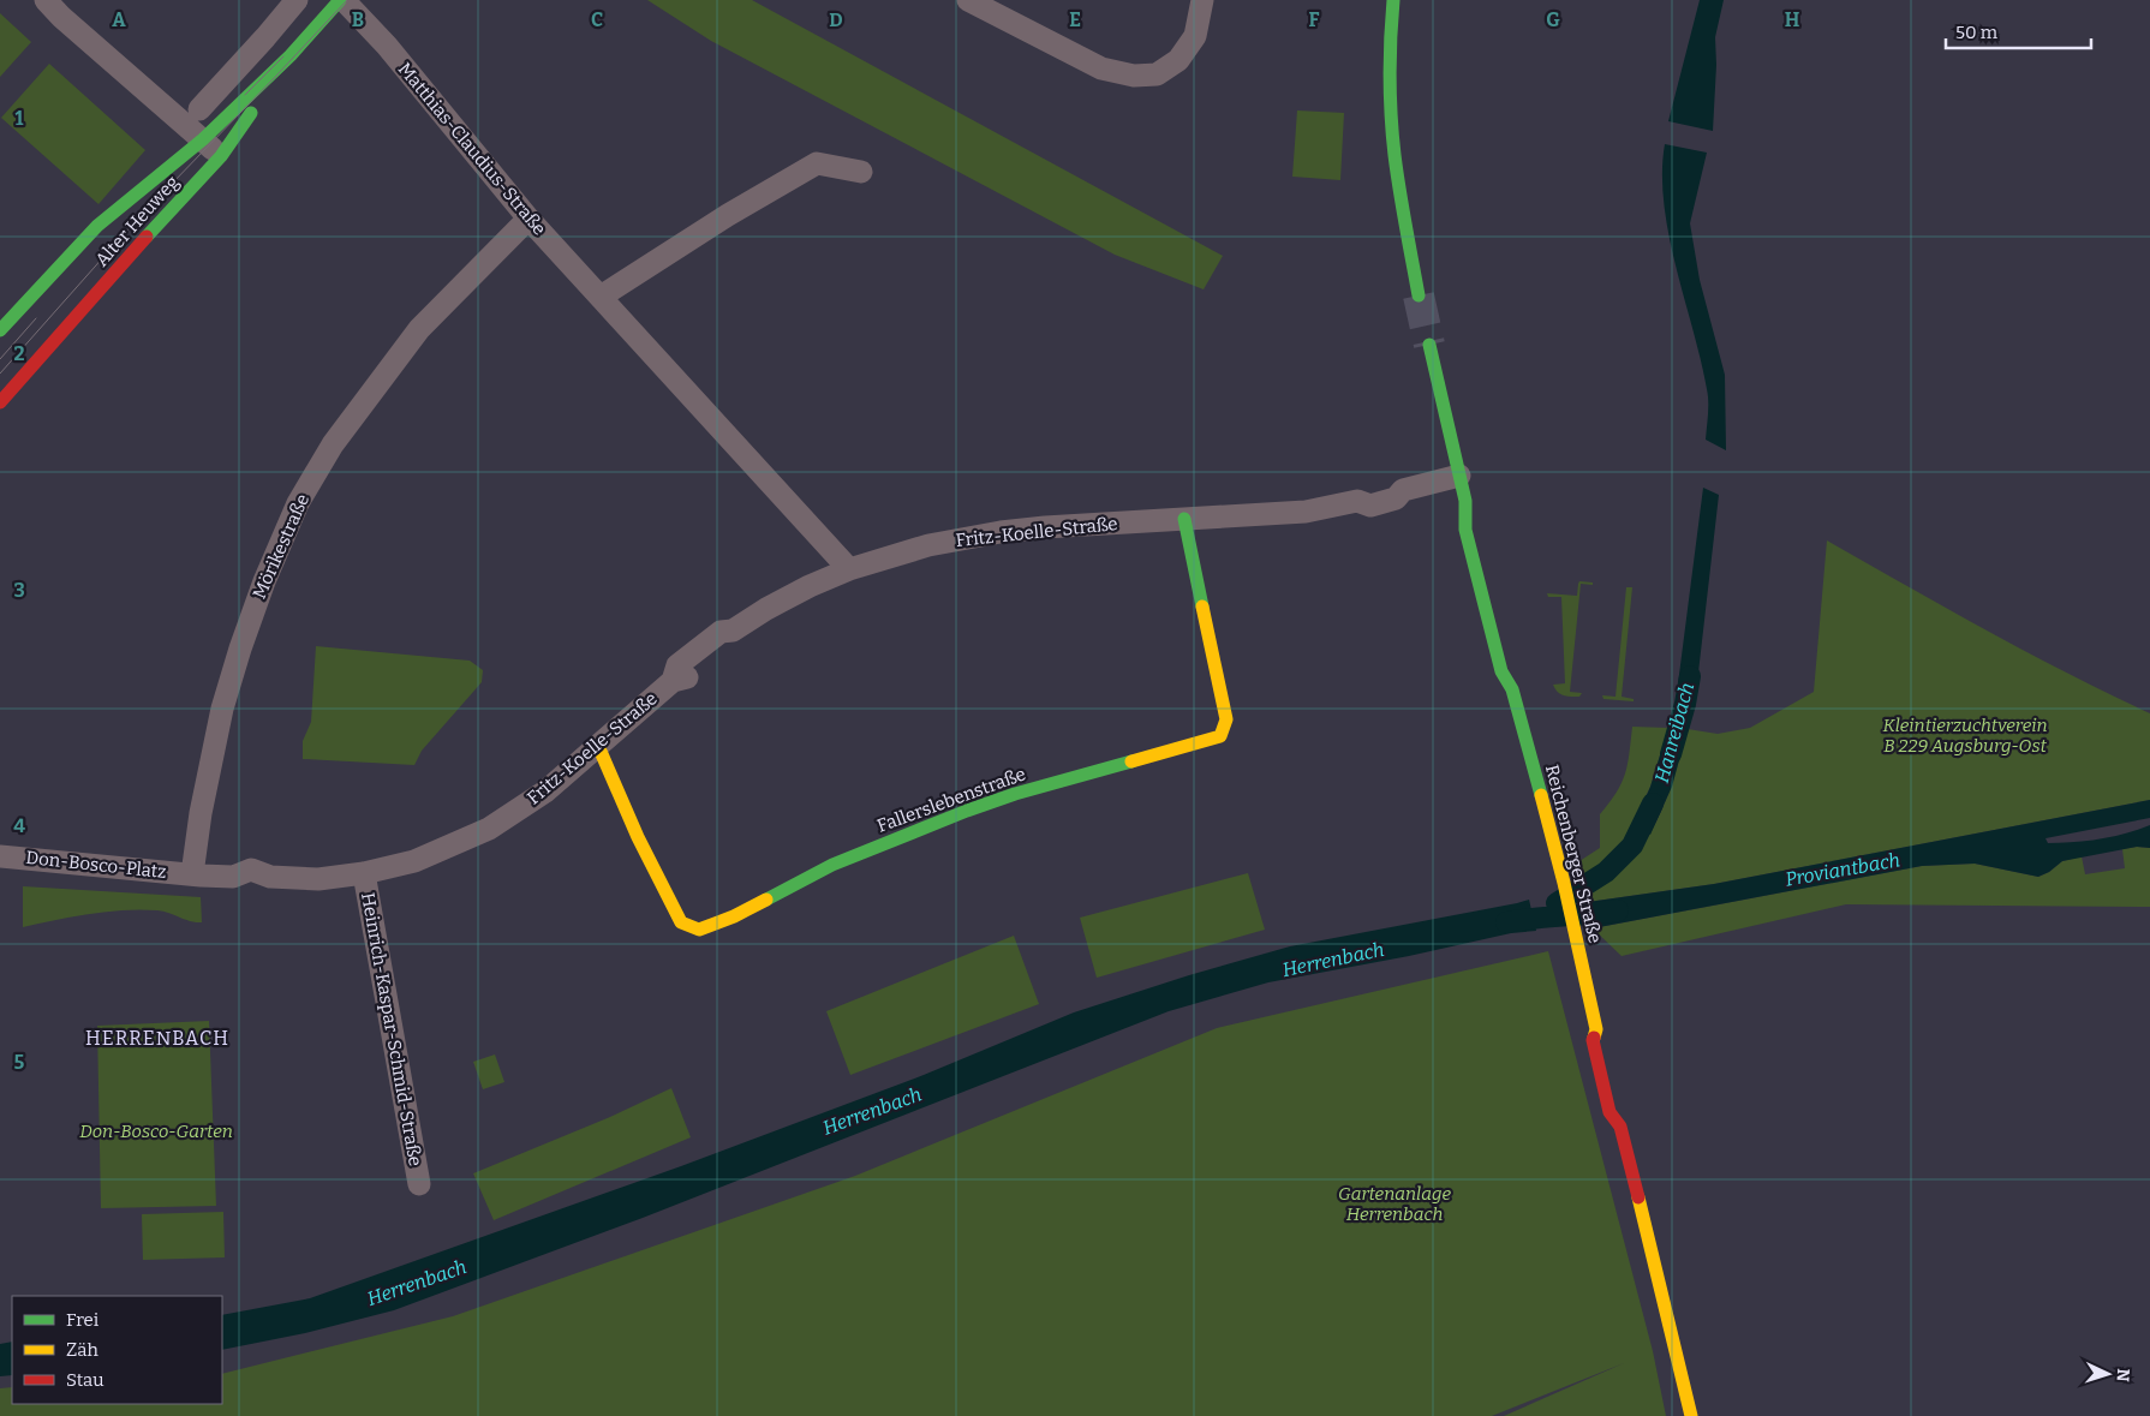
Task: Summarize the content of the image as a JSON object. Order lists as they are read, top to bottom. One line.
{"streets":{"street":["Matthias-Claudius-Straße","Alter Heuweg","Fritz-Koelle-Straße","Mörikestraße","Fallerslebenstraße","Reichenberger Straße","Don-Bosco-Platz","Heinrich-Kaspar-Schmid-Straße"]},"crossings":[["Matthias-Claudius-Straße","Alter Heuweg"],["Matthias-Claudius-Straße","Fritz-Koelle-Straße"],["Matthias-Claudius-Straße","Mörikestraße"],["Fritz-Koelle-Straße","Mörikestraße"],["Fritz-Koelle-Straße","Fallerslebenstraße"],["Fritz-Koelle-Straße","Reichenberger Straße"],["Fritz-Koelle-Straße","Don-Bosco-Platz"],["Fritz-Koelle-Straße","Heinrich-Kaspar-Schmid-Straße"],["Mörikestraße","Don-Bosco-Platz"]],"districts":["HERRENBACH"],"water":["Hanreibach","Proviantbach","Herrenbach"],"parks":["Kleintierzuchtverein B 229 Augsburg-Ost","Don-Bosco-Garten","Gartenanlage Herrenbach"],"legend":["Frei","Zäh","Stau"],"scale_bar":"50 m","north":"right","grid":{"columns":["A","B","C","D","E","F","G","H"],"rows":["1","2","3","4","5"]}}
